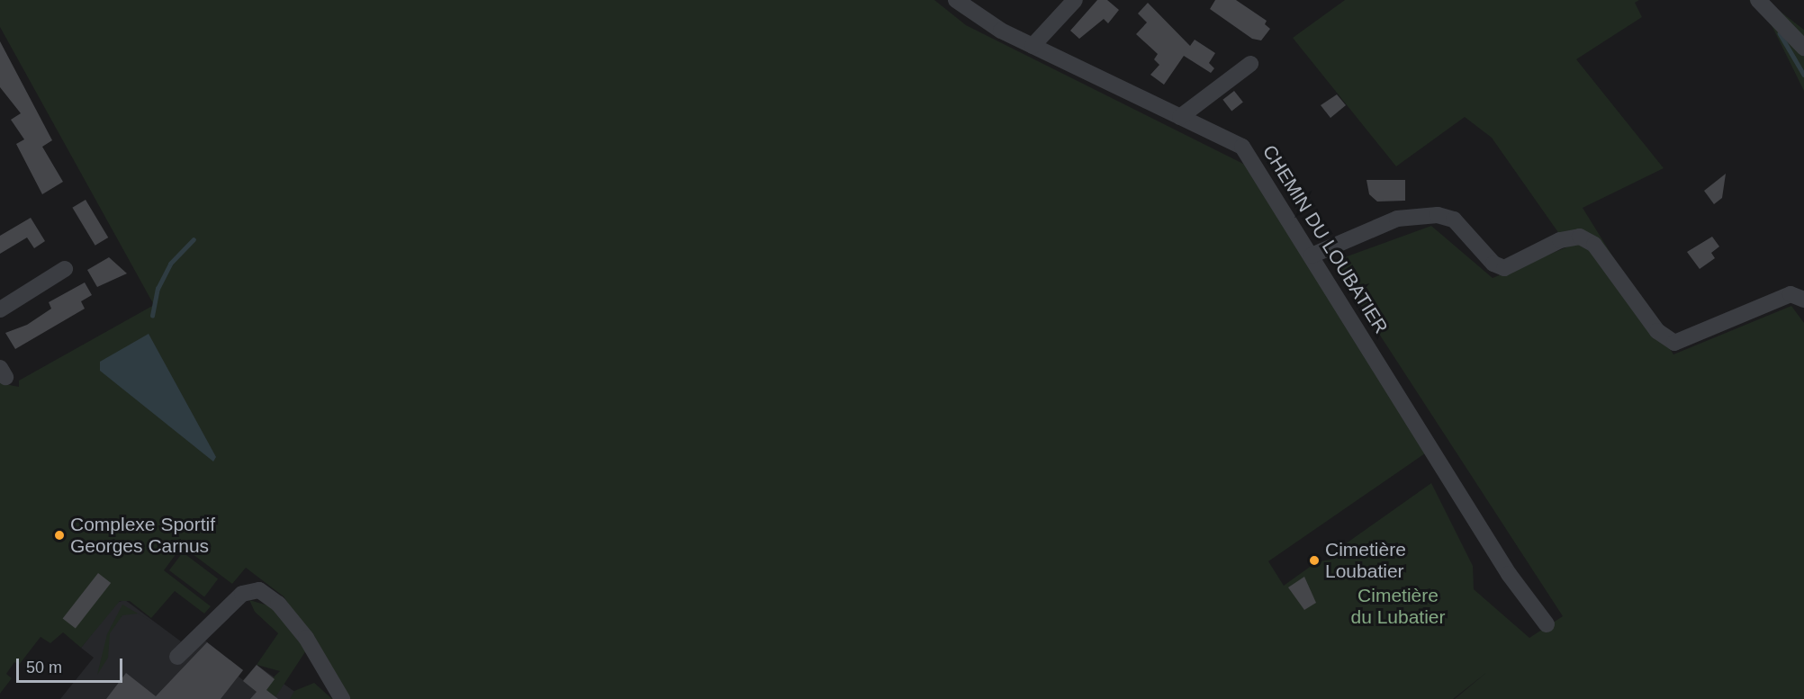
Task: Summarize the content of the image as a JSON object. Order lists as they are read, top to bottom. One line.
{"streets":{"street":["CHEMIN DU LOUBATIER"]},"parks":["Cimetière du Lubatier"],"places":["Complexe Sportif Georges Carnus","Cimetière Loubatier"],"scale_bar":"50 m"}
